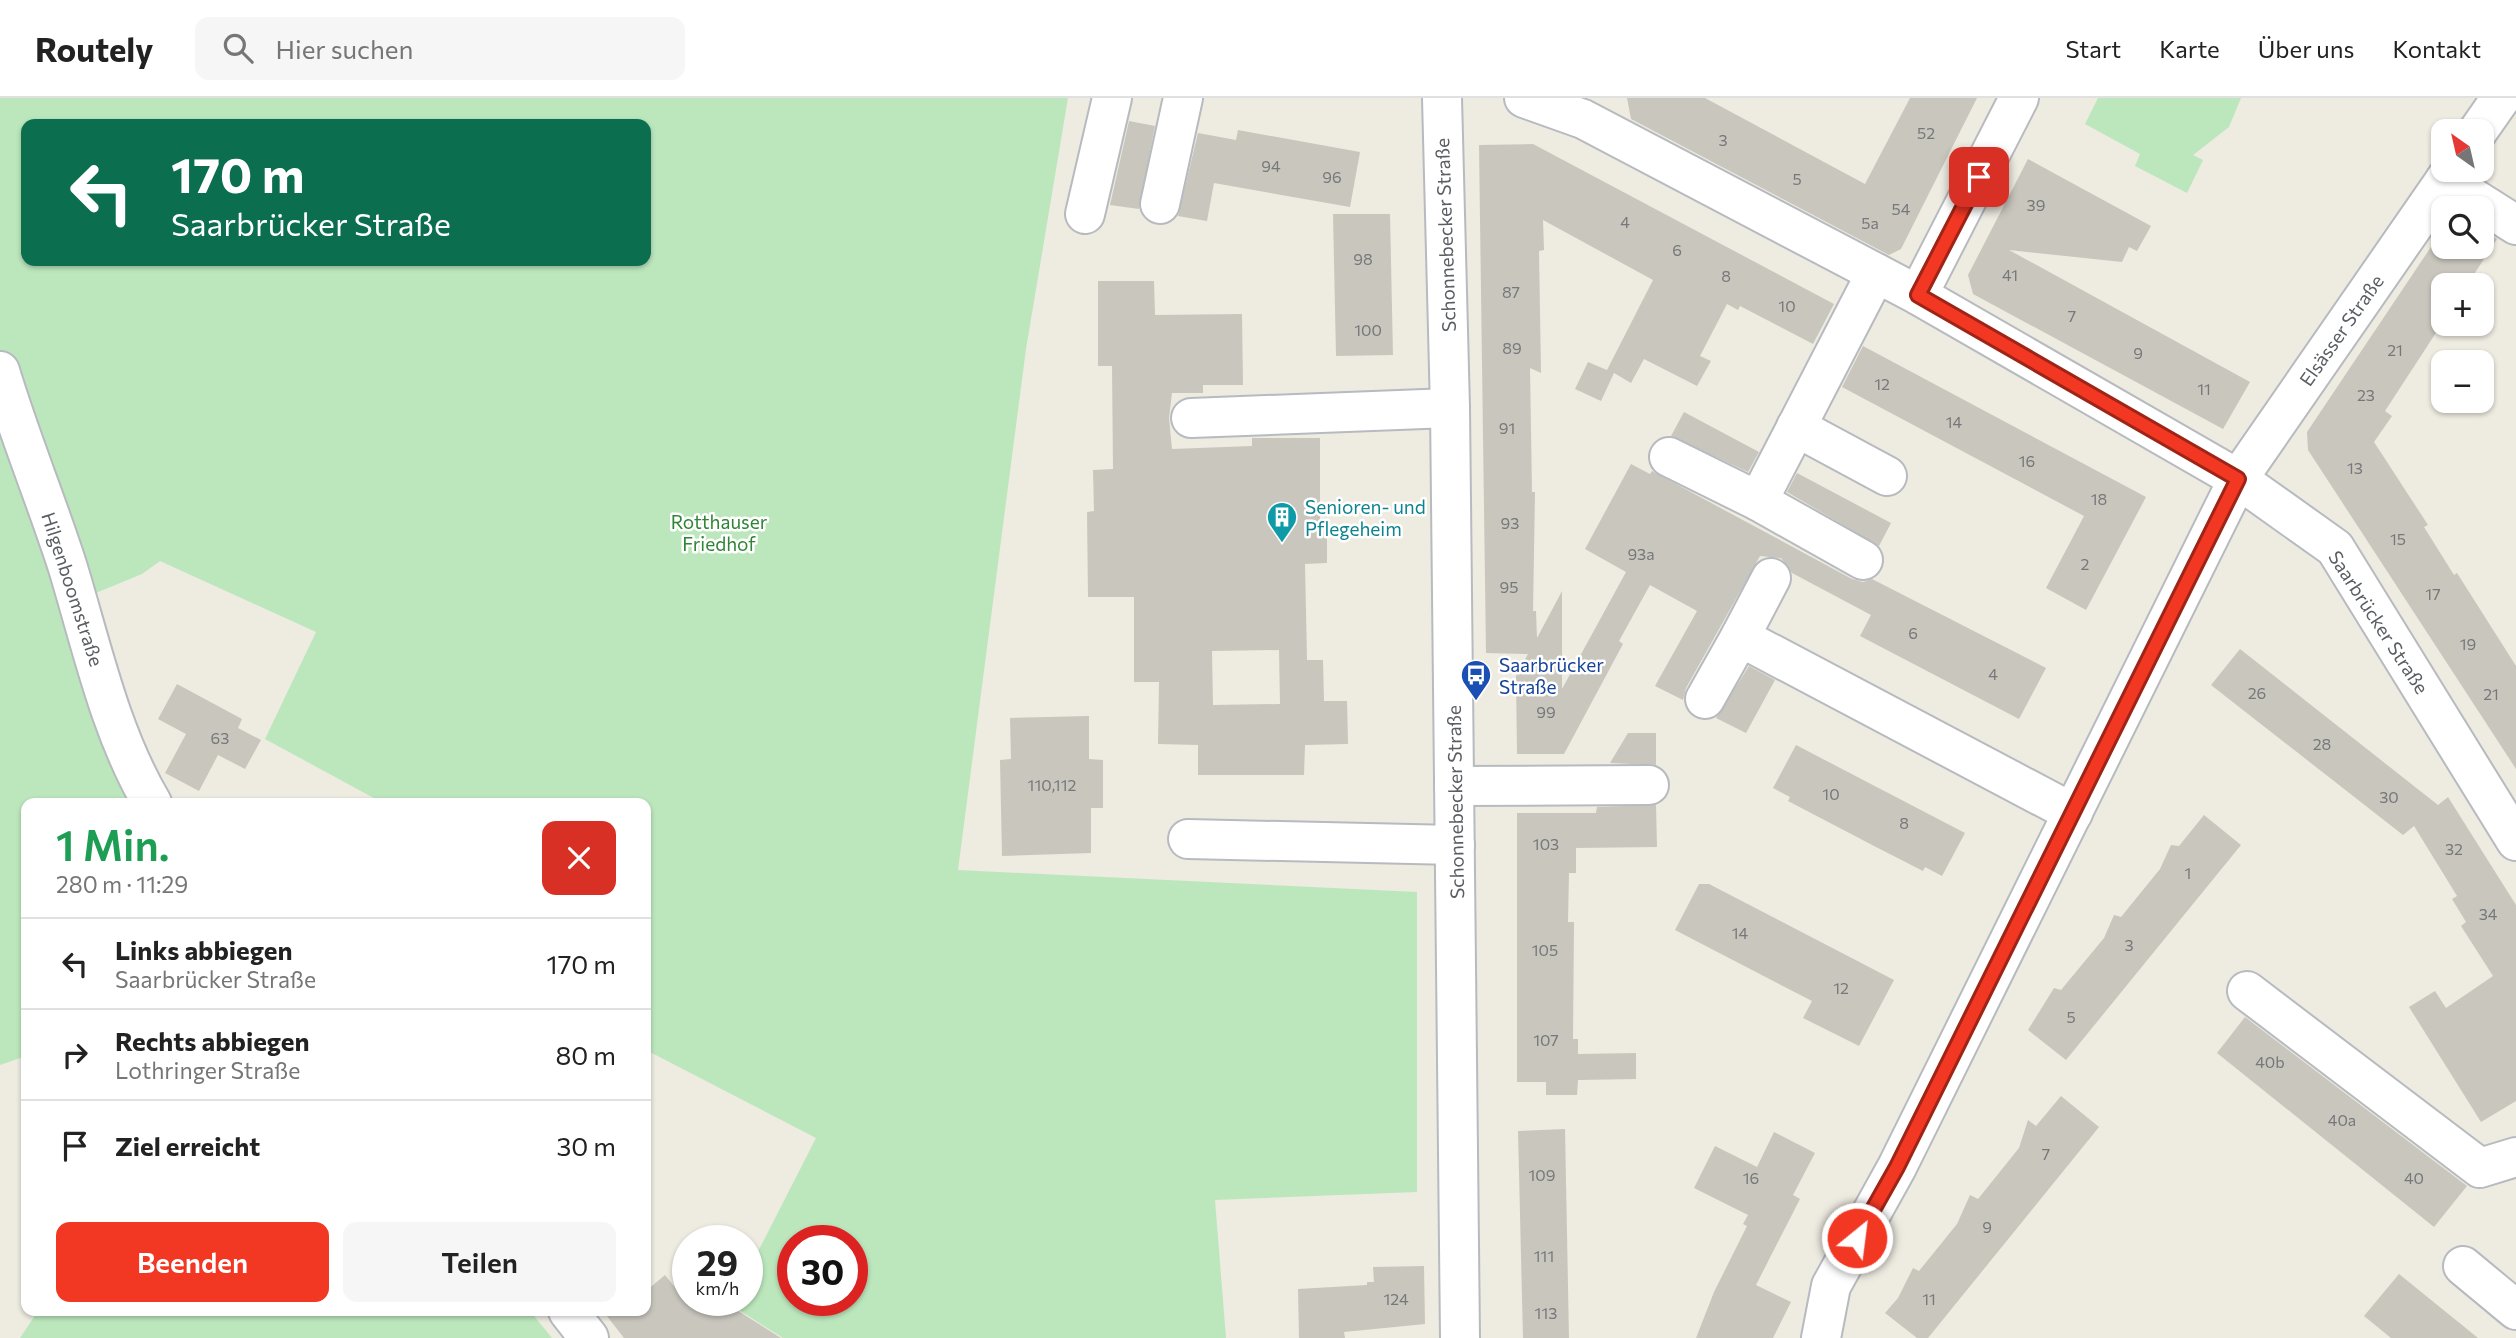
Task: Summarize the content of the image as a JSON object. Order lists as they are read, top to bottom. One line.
{"streets":{"street":["Schonnebecker Straße","Elsässer Straße","Hilgenboomstraße","Saarbrücker Straße"]},"crossings":[["Elsässer Straße","Saarbrücker Straße"]],"parks":["Rotthauser Friedhof"],"places":{"building":["Senioren- und Pflegeheim"],"bus stop":["Saarbrücker Straße"]},"house_numbers":["52","3","94","96","5","39","54","4","5a","6","98","41","8","87","10","7","100","89","21","9","12","11","23","14","91","16","13","18","93","15","93a","2","95","17","6","19","4","26","21","99","63","28","110,112","10","30","8","103","32","1","34","14","3","105","12","5","107","40b","40a","7","109","16","40","9","111","124","11","113"],"north":"top left","page":{"header":"Routely","search":"Hier suchen","nav":["Start","Karte","Über uns","Kontakt"],"map_buttons":["+","−"],"turn":["170 m","Saarbrücker Straße"],"heading":["1 Min.","280 m · 11:29"],"list":[{"name":"Links abbiegen","note":"Saarbrücker Straße","value":"170 m"},{"name":"Rechts abbiegen","note":"Lothringer Straße","value":"80 m"},{"name":"Ziel erreicht","value":"30 m"}],"buttons":["Beenden","Teilen"],"speed":"29 km/h","limit":"30"}}
